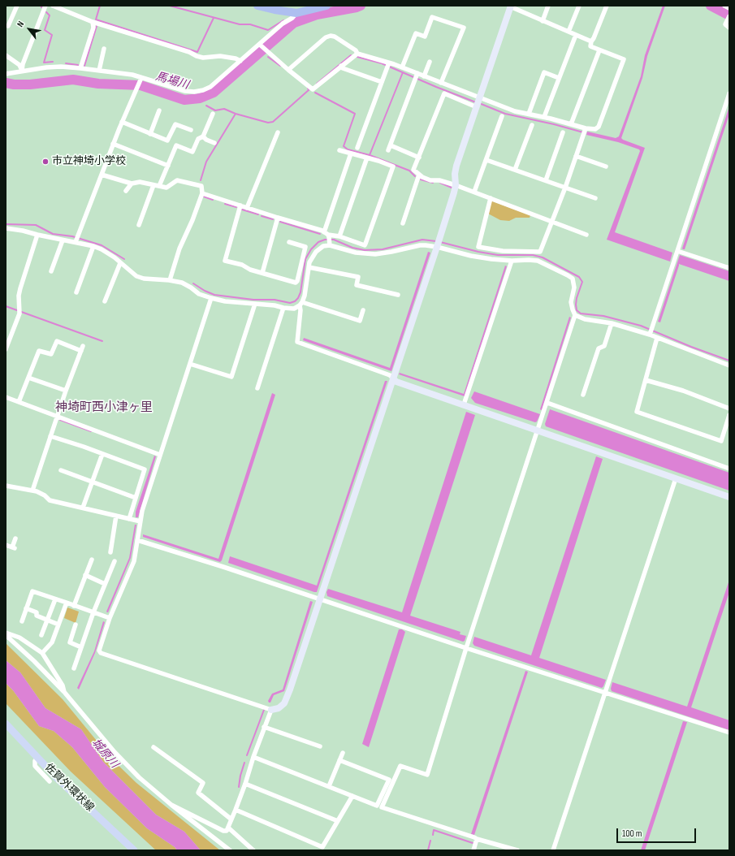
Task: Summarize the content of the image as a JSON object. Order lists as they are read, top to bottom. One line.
{"streets":{"main road":["佐賀外環状線"]},"districts":["神埼町西小津ヶ里"],"water":["馬場川","城原川"],"places":["市立神埼小学校"],"scale_bar":"100 m","north":"top left"}
